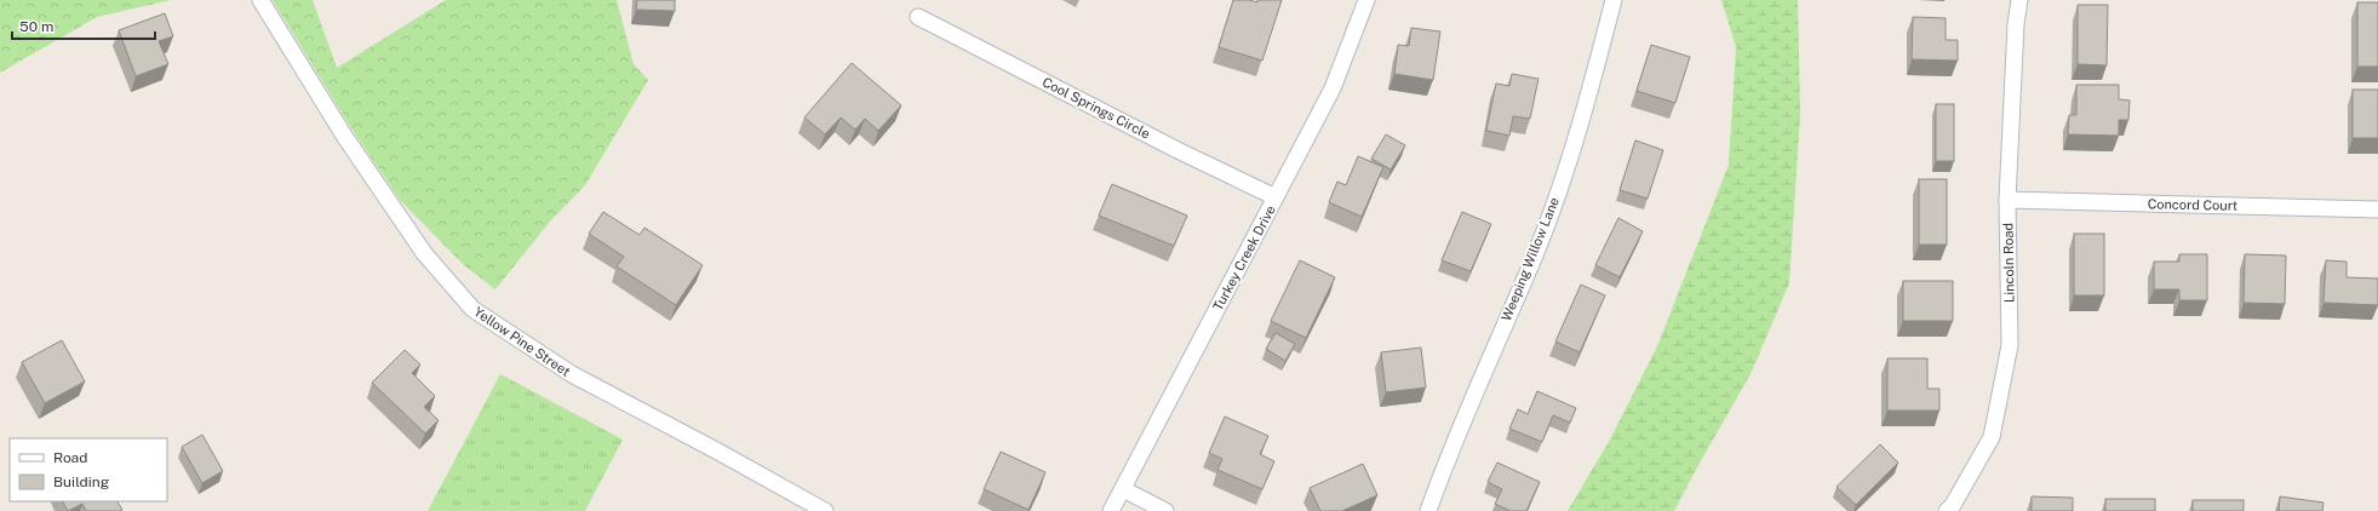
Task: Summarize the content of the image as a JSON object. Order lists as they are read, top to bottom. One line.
{"streets":{"street":["Cool Springs Circle","Concord Court","Turkey Creek Drive","Weeping Willow Lane","Lincoln Road","Yellow Pine Street"]},"crossings":[["Cool Springs Circle","Turkey Creek Drive"],["Concord Court","Lincoln Road"]],"legend":["Road","Building"],"scale_bar":"50 m"}
